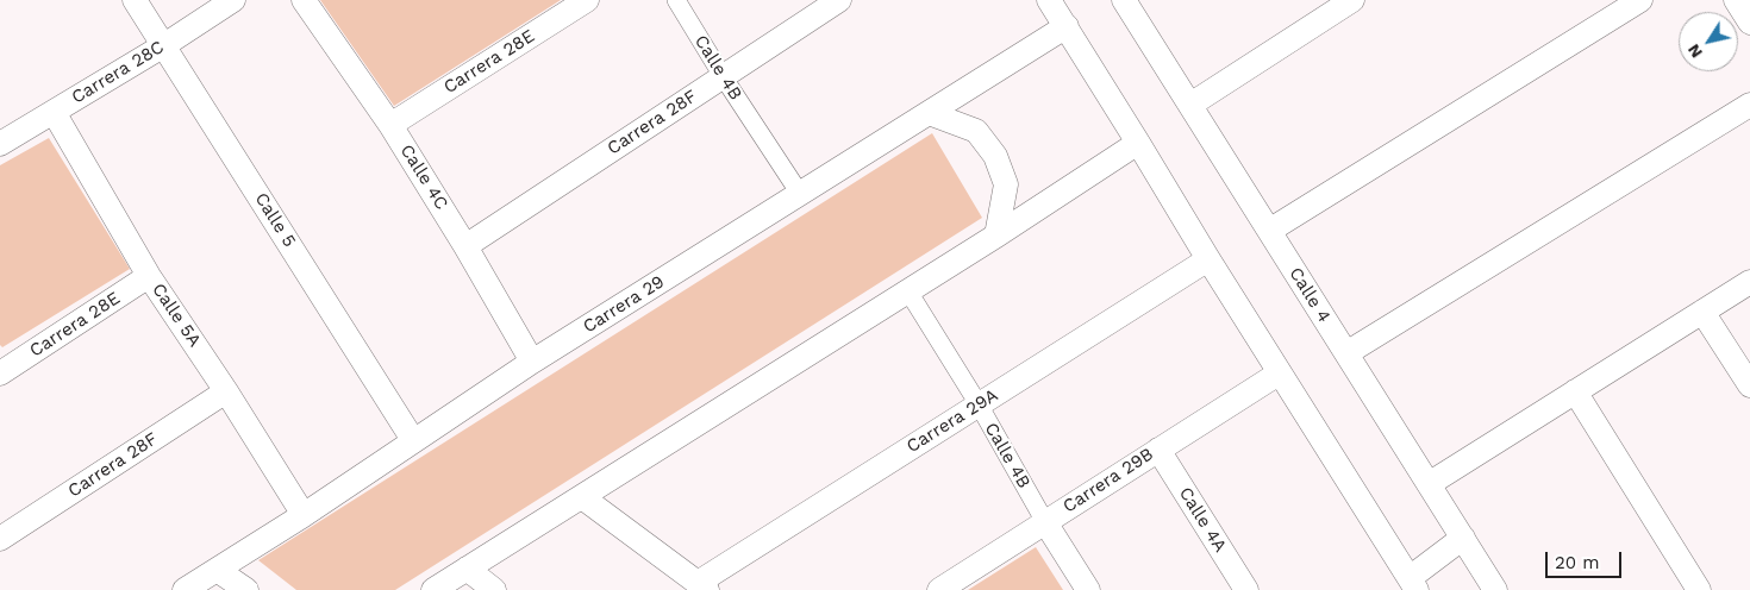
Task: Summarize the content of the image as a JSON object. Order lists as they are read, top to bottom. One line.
{"streets":{"street":["Carrera 28E","Calle 4B","Carrera 28C","Carrera 28F","Calle 4C","Calle 5","Calle 4","Carrera 29","Calle 5A","Carrera 29A","Carrera 29B","Calle 4A"]},"crossings":[["Carrera 28E","Calle 4C"],["Carrera 28E","Calle 5A"],["Calle 4B","Carrera 28F"],["Calle 4B","Carrera 29"],["Calle 4B","Carrera 29A"],["Calle 4B","Carrera 29B"],["Carrera 28C","Calle 5"],["Carrera 28C","Calle 5A"],["Carrera 28F","Calle 4C"],["Carrera 28F","Calle 5A"],["Calle 4C","Carrera 29"],["Calle 5","Carrera 29"],["Carrera 29","Calle 5A"],["Carrera 29B","Calle 4A"]],"scale_bar":"20 m","north":"bottom left"}
